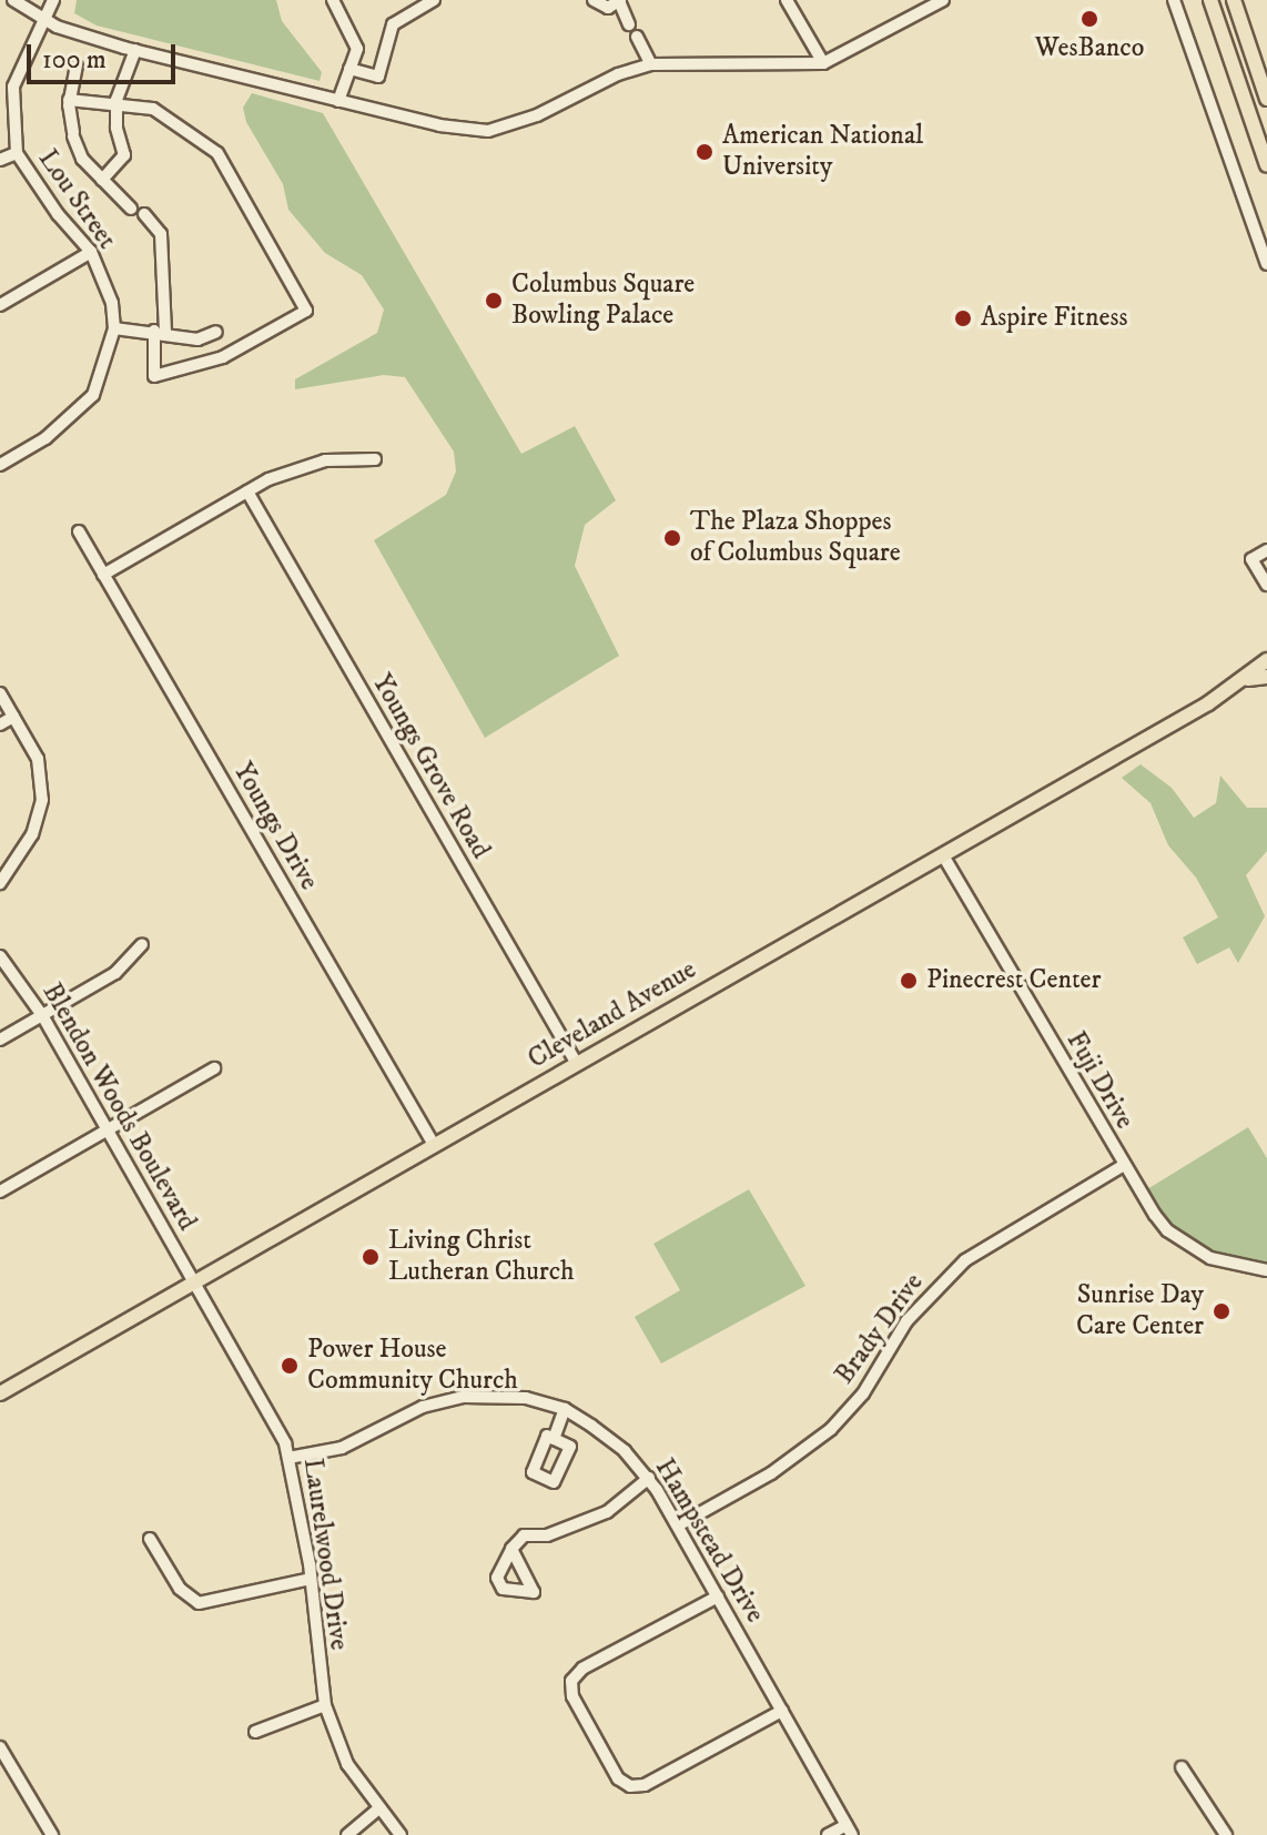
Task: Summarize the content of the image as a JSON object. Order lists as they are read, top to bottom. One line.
{"streets":{"main road":["Cleveland Avenue"],"street":["Lou Street","Youngs Grove Road","Youngs Drive","Fuji Drive","Blendon Woods Boulevard","Brady Drive","Hampstead Drive","Laurelwood Drive"]},"crossings":[["Youngs Grove Road","Cleveland Avenue"],["Youngs Drive","Cleveland Avenue"],["Cleveland Avenue","Fuji Drive"],["Cleveland Avenue","Blendon Woods Boulevard"],["Cleveland Avenue","Laurelwood Drive"],["Fuji Drive","Brady Drive"],["Blendon Woods Boulevard","Laurelwood Drive"],["Brady Drive","Hampstead Drive"],["Hampstead Drive","Laurelwood Drive"]],"places":["WesBanco","American National University","Columbus Square Bowling Palace","Aspire Fitness","The Plaza Shoppes of Columbus Square","Pinecrest Center","Living Christ Lutheran Church","Sunrise Day Care Center","Power House Community Church"],"scale_bar":"100 m"}
